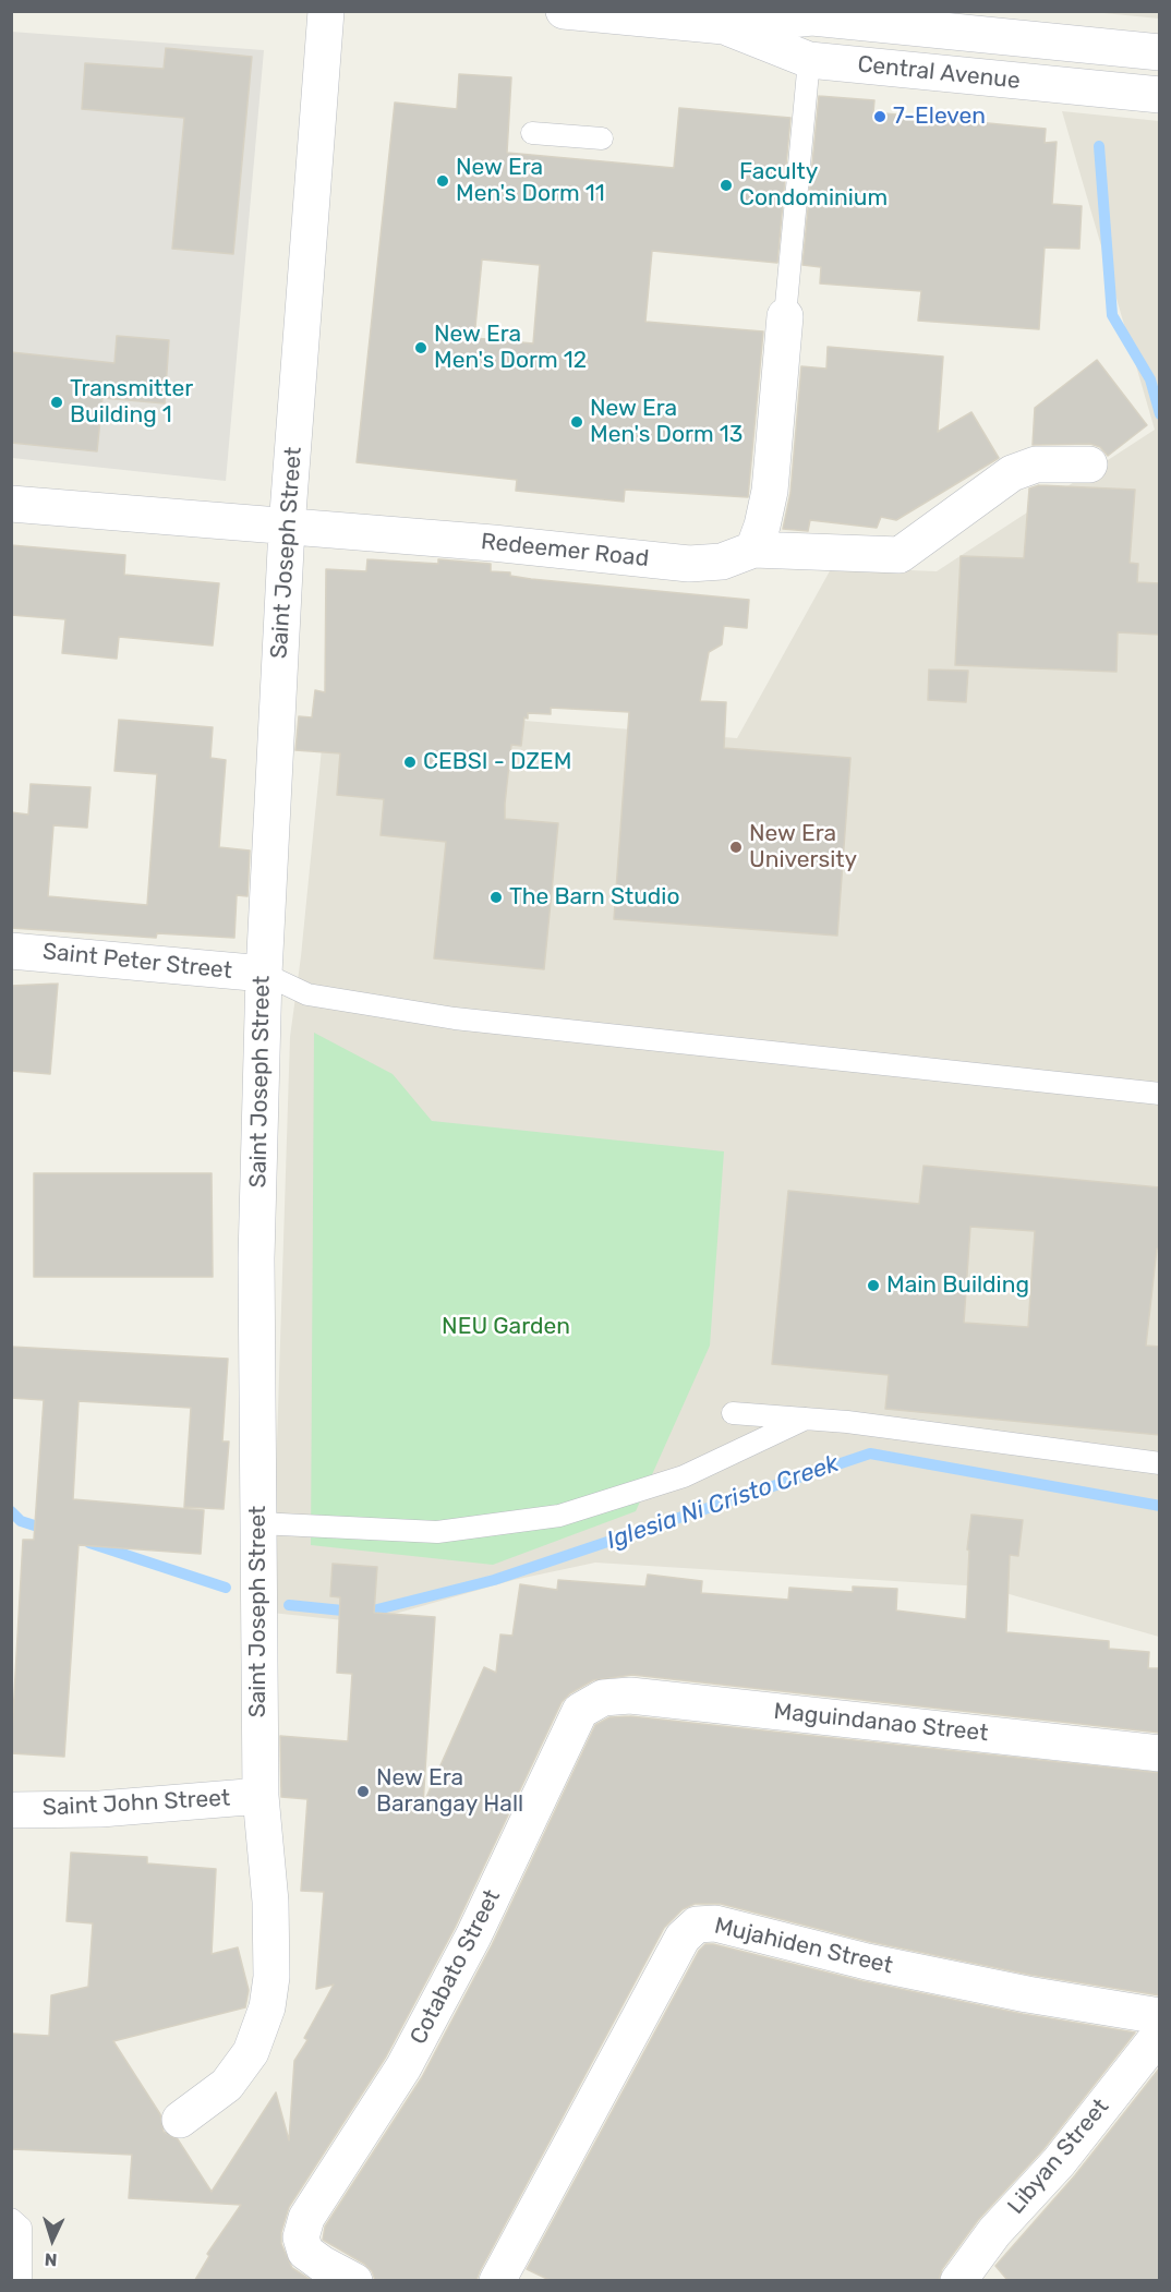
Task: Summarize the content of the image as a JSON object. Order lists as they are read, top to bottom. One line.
{"streets":{"street":["Central Avenue","Redeemer Road","Saint Joseph Street","Saint Peter Street","Maguindanao Street","Saint John Street","Mujahiden Street","Cotabato Street","Libyan Street"]},"crossings":[["Redeemer Road","Saint Joseph Street"],["Saint Joseph Street","Saint Peter Street"],["Saint Joseph Street","Saint John Street"],["Maguindanao Street","Cotabato Street"]],"water":["Iglesia Ni Cristo Creek"],"parks":["NEU Garden"],"places":["7-Eleven","New Era Men's Dorm 11","Faculty Condominium","New Era Men's Dorm 12","Transmitter Building 1","New Era Men's Dorm 13","CEBSI - DZEM","New Era University","The Barn Studio","Main Building","New Era Barangay Hall"],"north":"bottom"}
